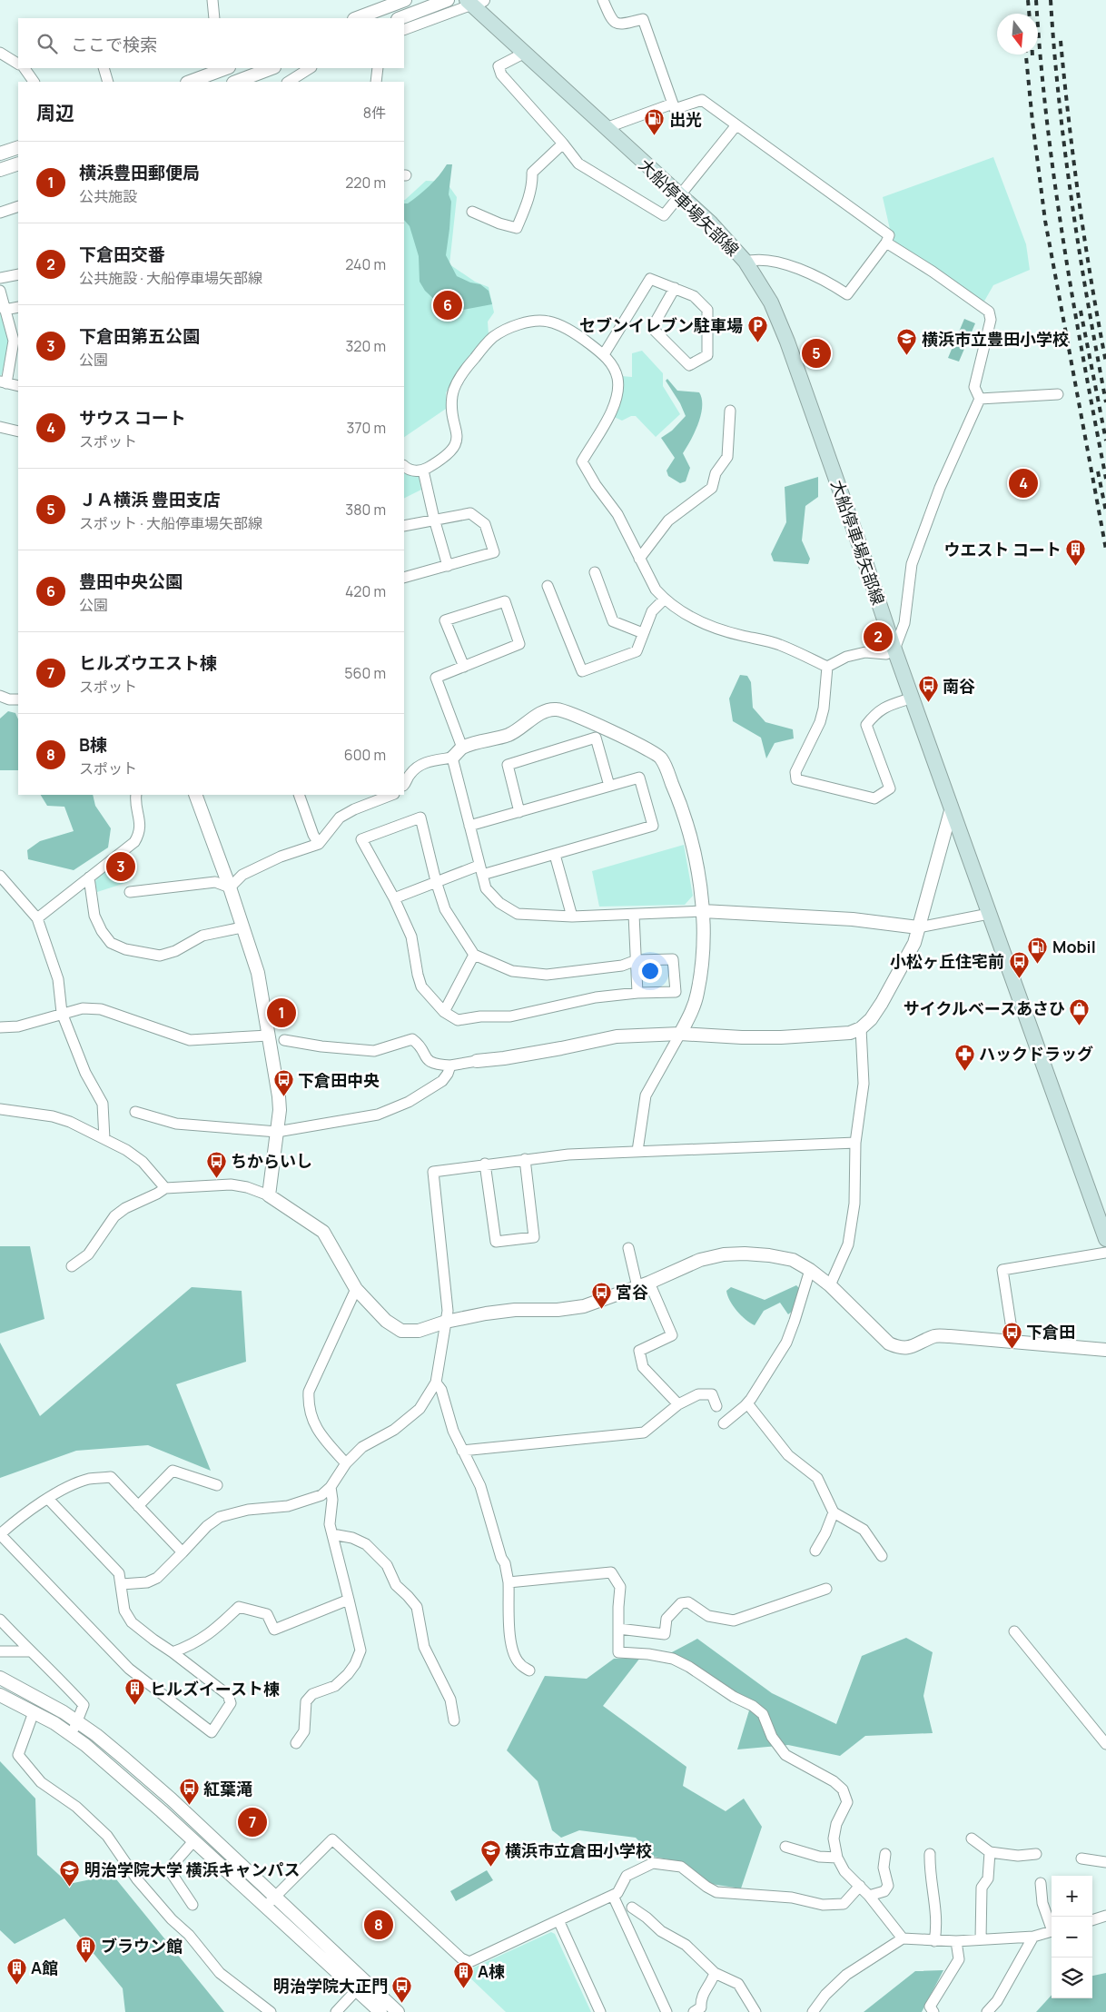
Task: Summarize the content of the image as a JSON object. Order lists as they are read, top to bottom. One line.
{"streets":{"main road":["大船停車場矢部線"]},"places":{"fuel station":["出光","Mobil"],"parking":["セブンイレブン駐車場"],"school or university":["横浜市立豊田小学校","横浜市立倉田小学校","明治学院大学 横浜キャンパス"],"building":["ウエスト コート","ヒルズイースト棟","ブラウン館","A館","A棟"],"bus stop":["南谷","小松ヶ丘住宅前","下倉田中央","ちからいし","宮谷","下倉田","紅葉滝","明治学院大正門"],"shop":["サイクルベースあさひ"],"pharmacy":["ハックドラッグ"]},"north":"bottom","page":{"search":"ここで検索","heading":["周辺","8件"],"list":[{"mark":"1","name":"横浜豊田郵便局","note":"公共施設","value":"220 m"},{"mark":"2","name":"下倉田交番","note":"公共施設 · 大船停車場矢部線","value":"240 m"},{"mark":"3","name":"下倉田第五公園","note":"公園","value":"320 m"},{"mark":"4","name":"サウス コート","note":"スポット","value":"370 m"},{"mark":"5","name":"ＪＡ横浜 豊田支店","note":"スポット · 大船停車場矢部線","value":"380 m"},{"mark":"6","name":"豊田中央公園","note":"公園","value":"420 m"},{"mark":"7","name":"ヒルズウエスト棟","note":"スポット","value":"560 m"},{"mark":"8","name":"B棟","note":"スポット","value":"600 m"}],"pins":["6","5","4","2","3","1","7","8"],"map_buttons":["+","−"]}}
